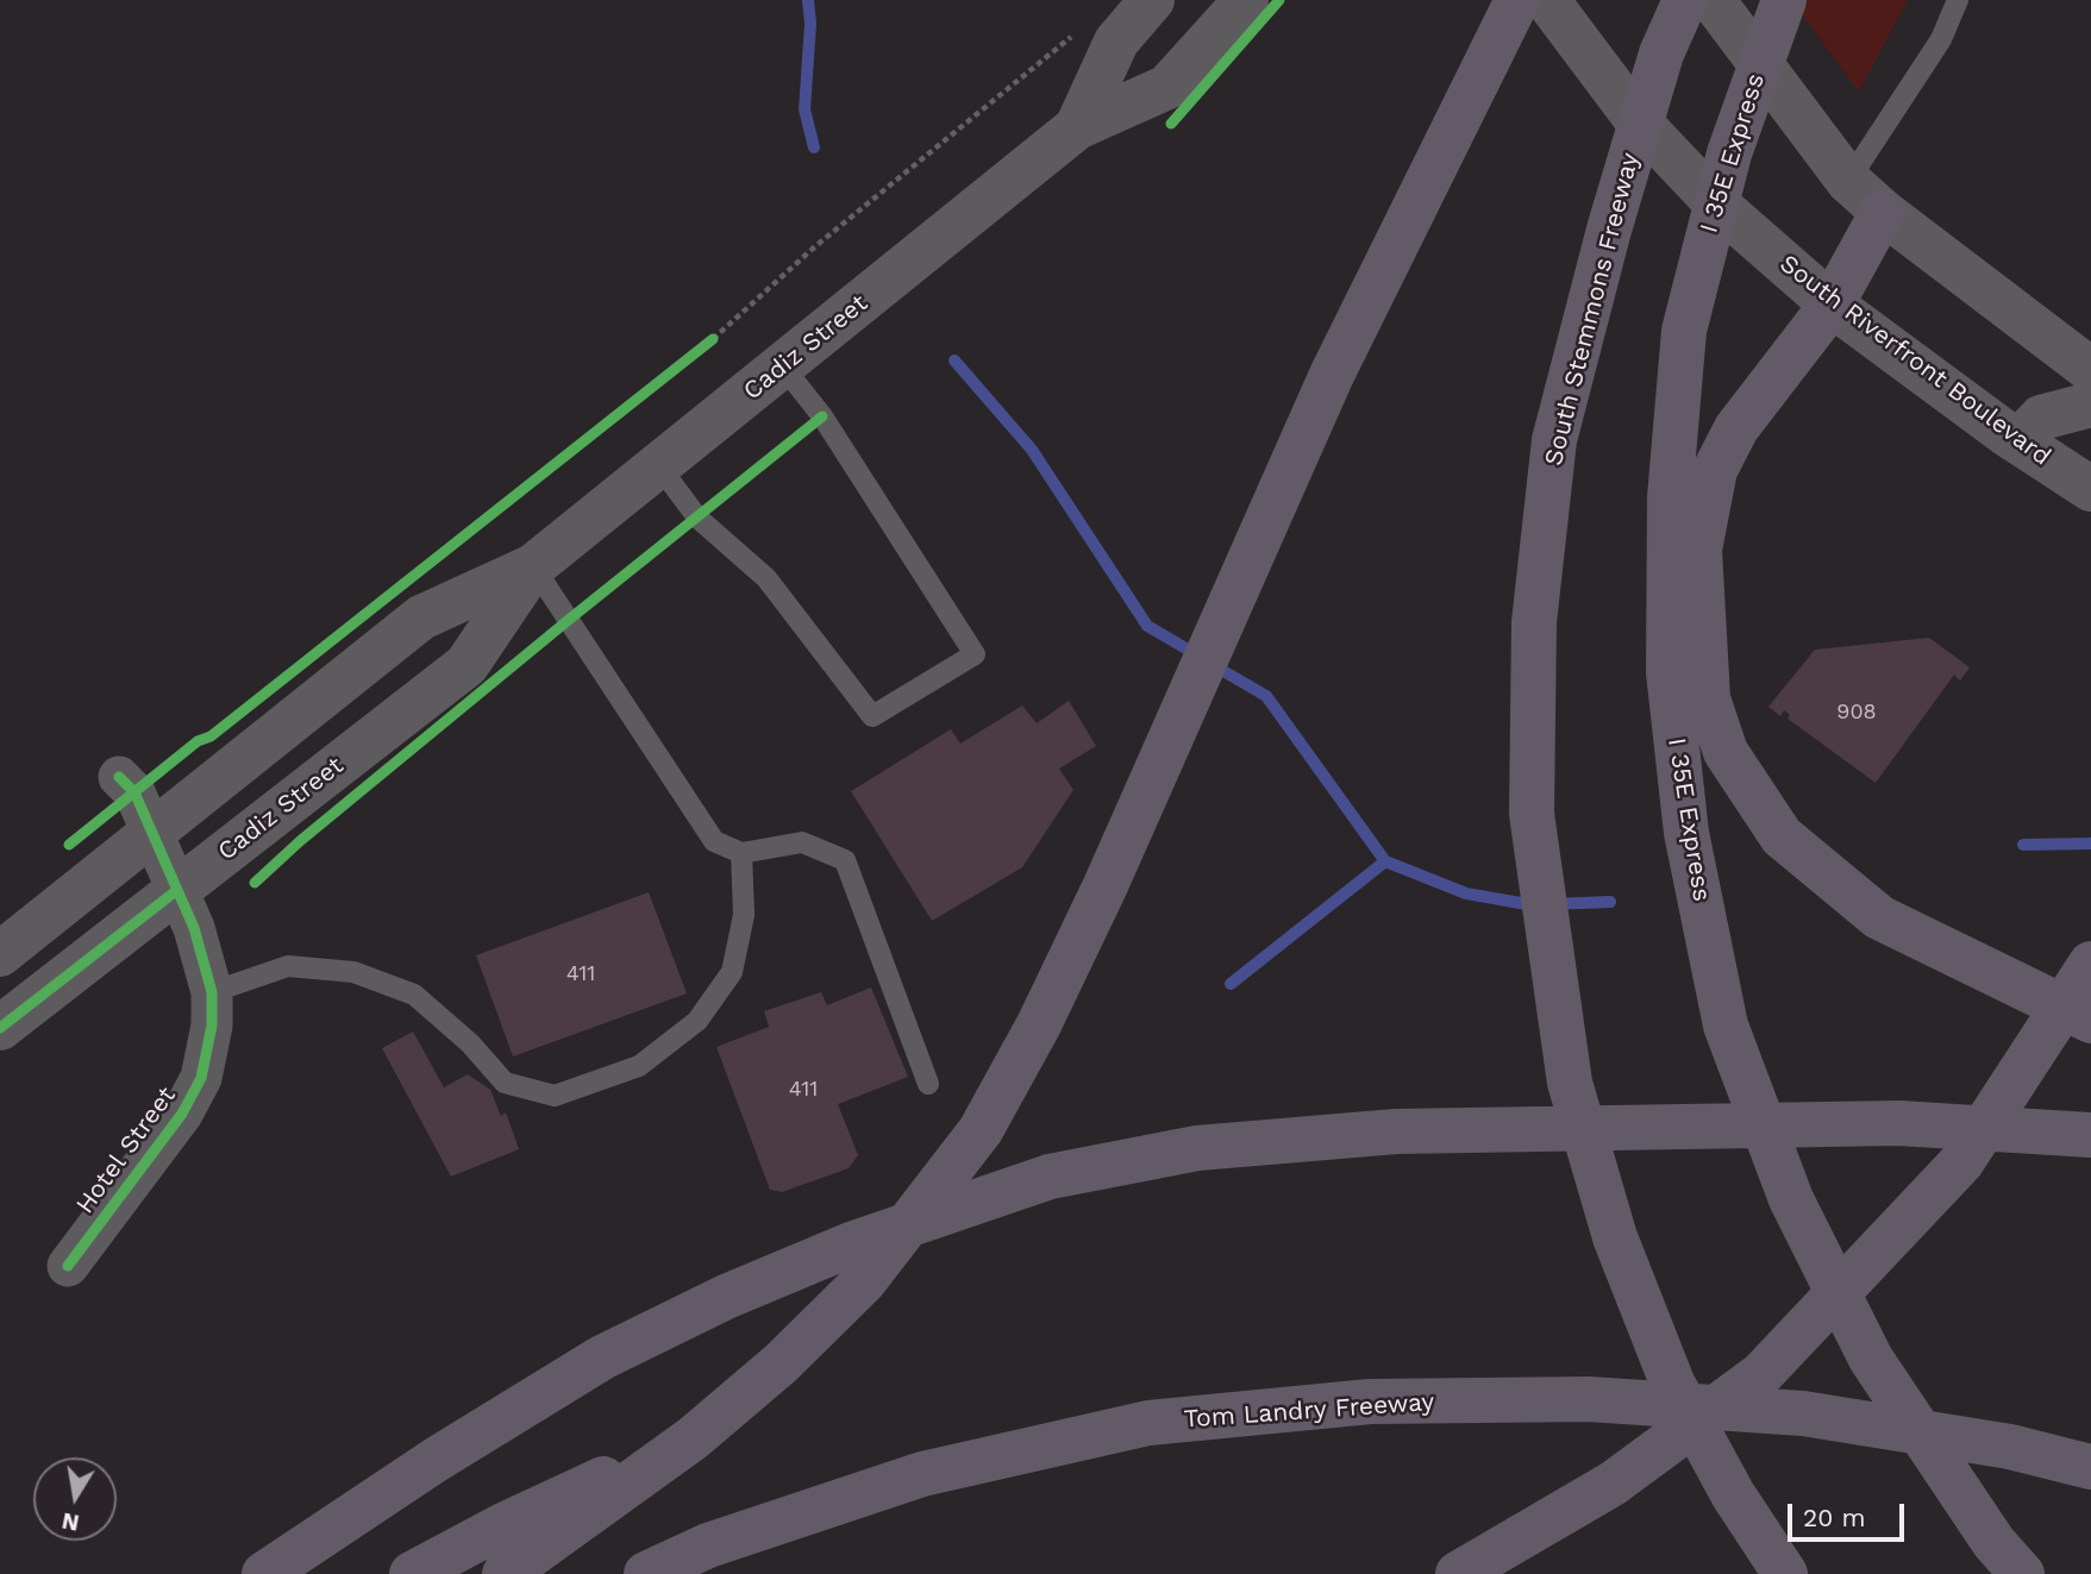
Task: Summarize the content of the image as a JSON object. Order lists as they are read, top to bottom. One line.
{"streets":{"highway":["I 35E Express","South Stemmons Freeway","Tom Landry Freeway"],"main road":["Cadiz Street","South Riverfront Boulevard"],"street":["Hotel Street"]},"crossings":[["Cadiz Street","Hotel Street"]],"house_numbers":["908","411","411"],"scale_bar":"20 m","north":"bottom"}
